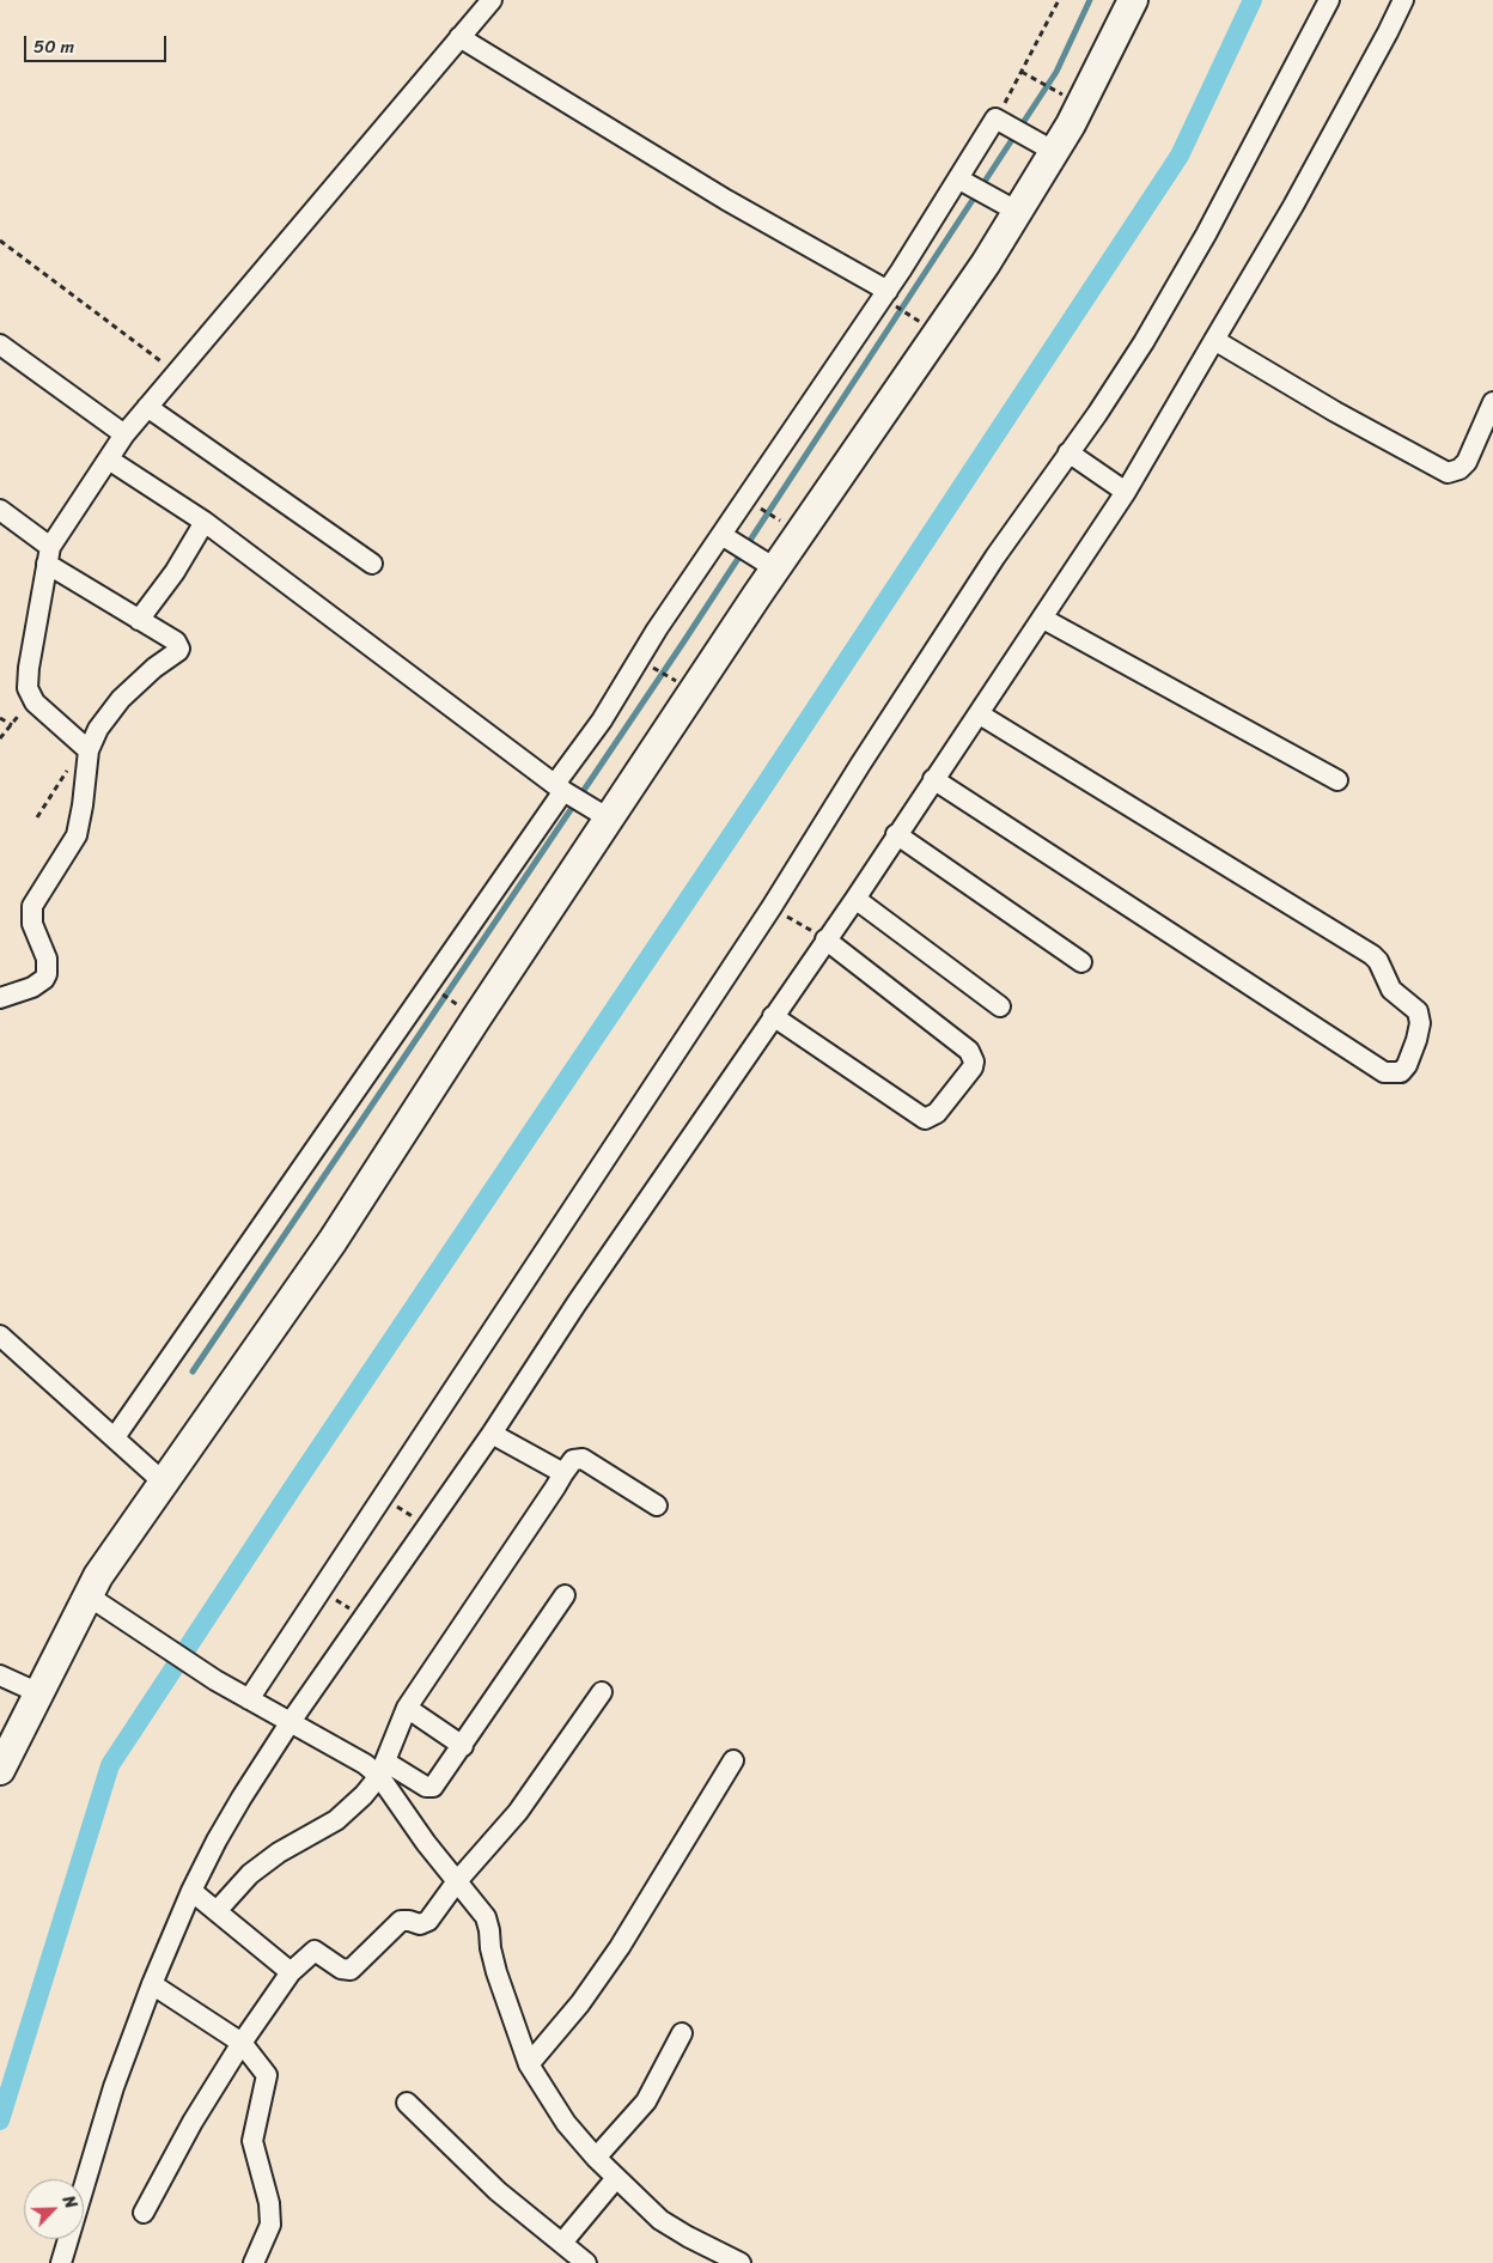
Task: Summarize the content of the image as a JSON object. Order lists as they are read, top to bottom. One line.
{"scale_bar":"50 m","north":"top right"}
